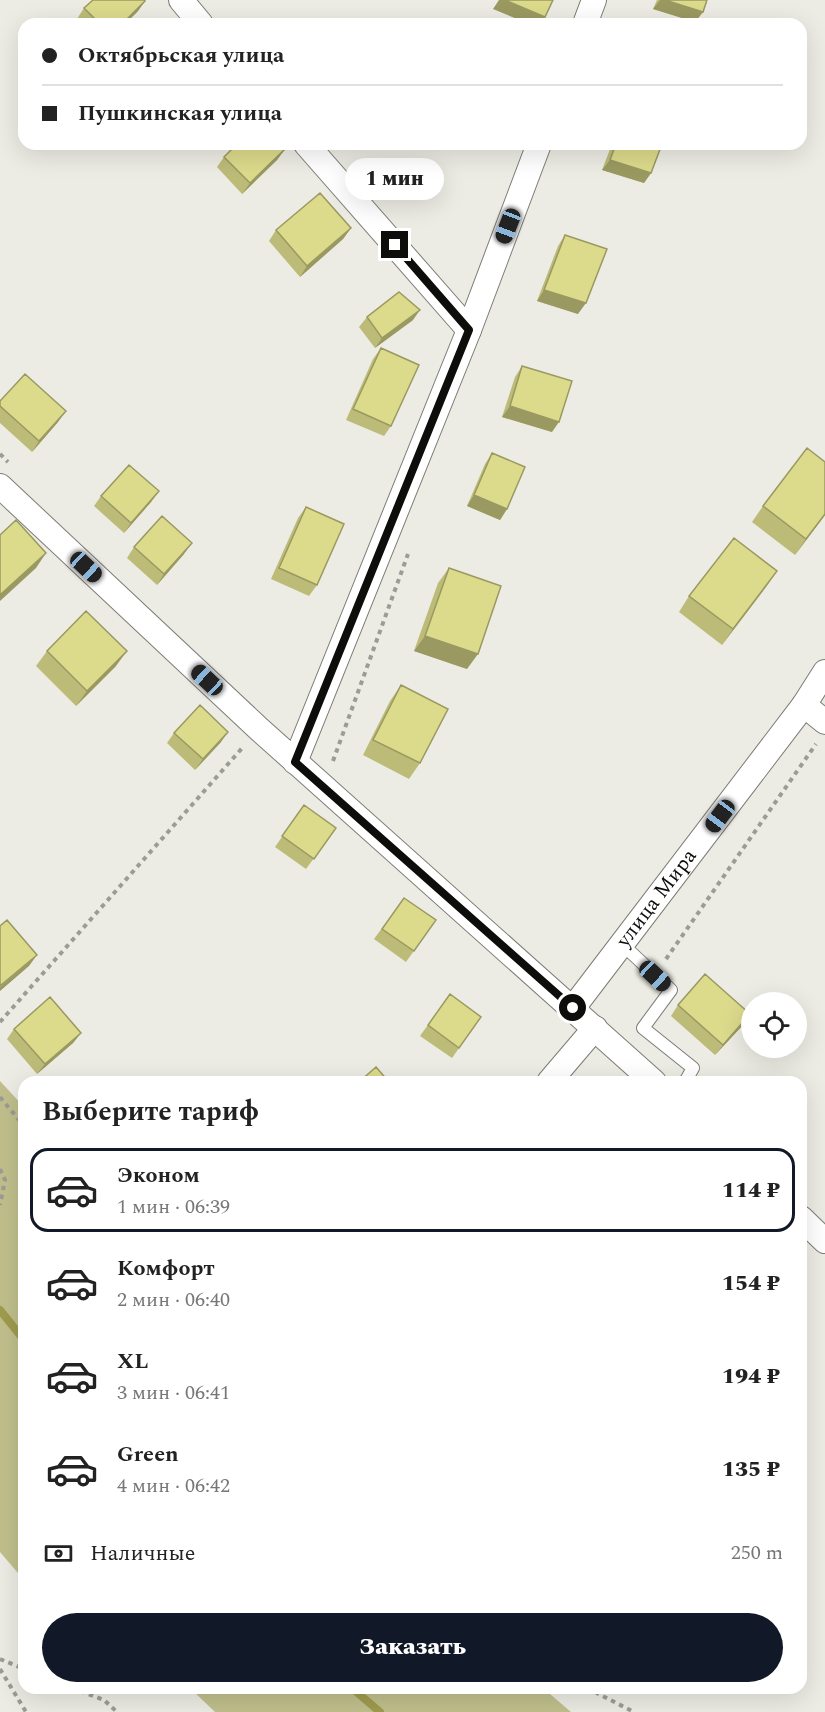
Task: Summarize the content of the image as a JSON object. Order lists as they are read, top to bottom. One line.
{"streets":{"street":["улица Мира"]},"page":{"banner":["Октябрьская улица","Пушкинская улица"],"bubble":"1 мин","heading":"Выберите тариф","list":[{"name":"Эконом","note":"1 мин · 06:39","value":"114 ₽"},{"name":"Комфорт","note":"2 мин · 06:40","value":"154 ₽"},{"name":"XL","note":"3 мин · 06:41","value":"194 ₽"},{"name":"Green","note":"4 мин · 06:42","value":"135 ₽"}],"pay":["Наличные","250 m"],"buttons":"Заказать"}}
